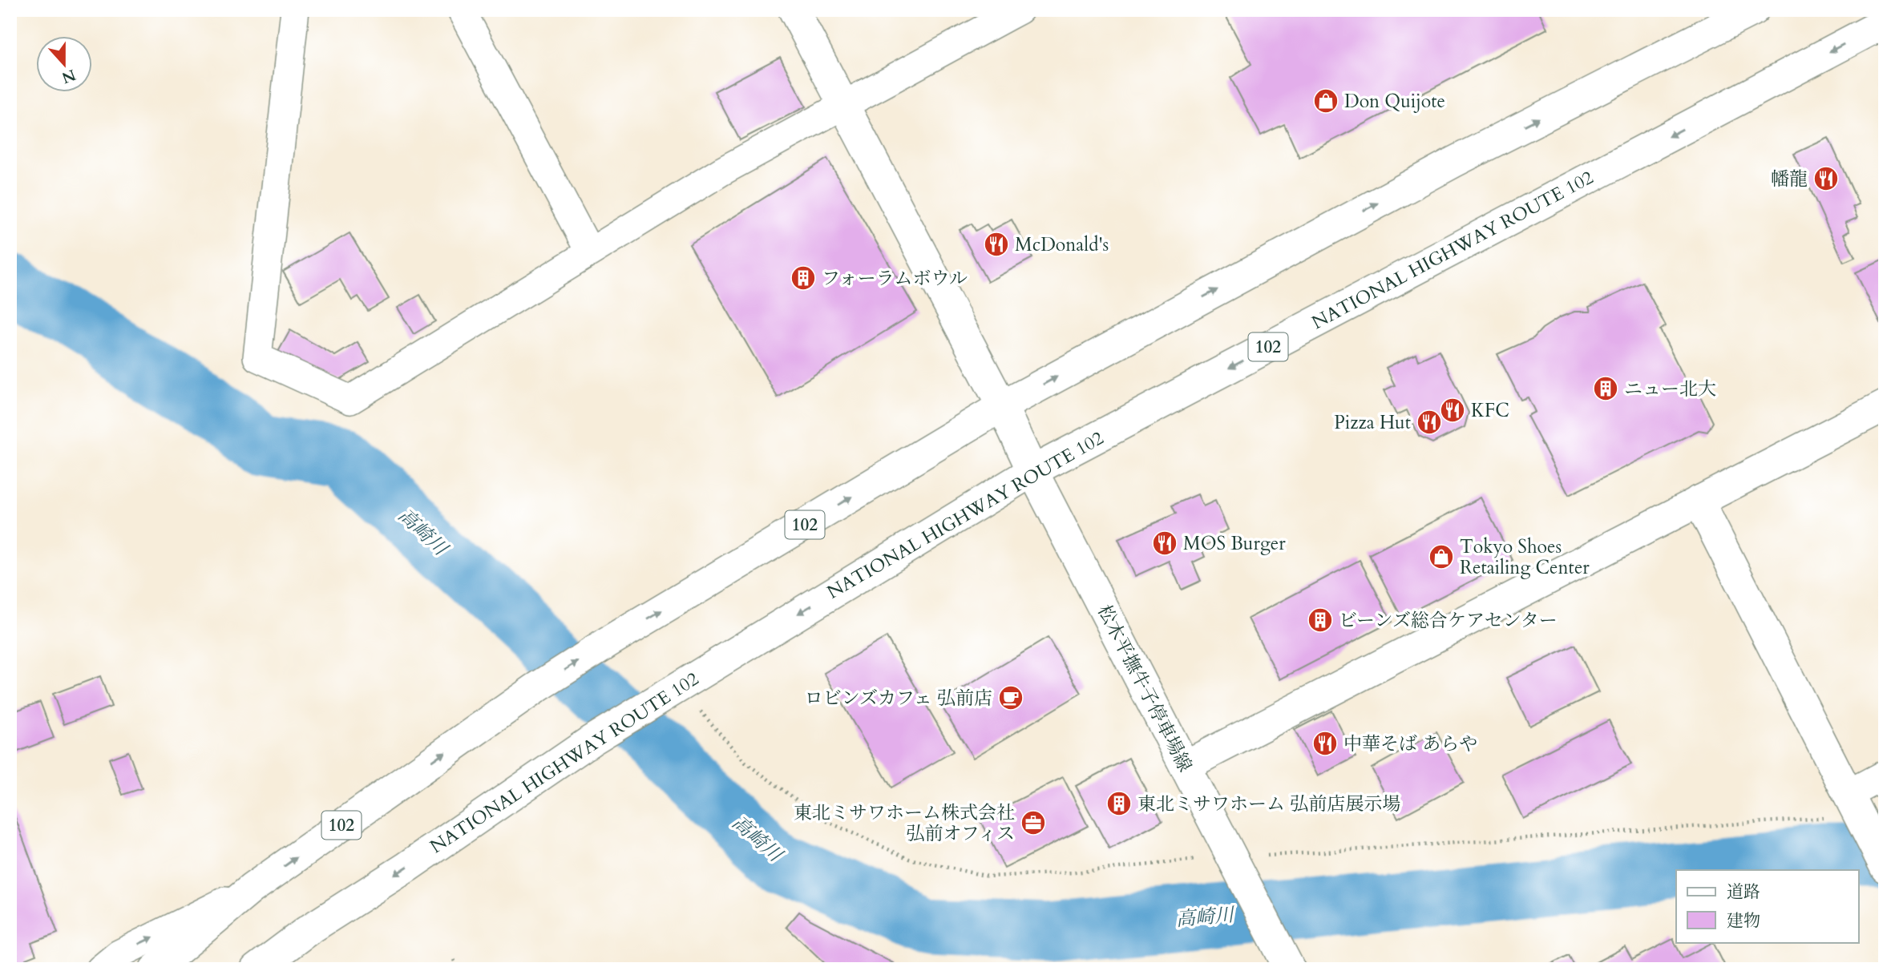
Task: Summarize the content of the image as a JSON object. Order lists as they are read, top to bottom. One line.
{"streets":{"main road":["NATIONAL HIGHWAY ROUTE 102","102","松木平撫牛子停車場線"]},"crossings":[["NATIONAL HIGHWAY ROUTE 102","松木平撫牛子停車場線"],["102","松木平撫牛子停車場線"]],"water":["高崎川"],"places":{"shop":["Don Quijote","Tokyo Shoes Retailing Center"],"restaurant":["幡龍","McDonald's","KFC","Pizza Hut","MOS Burger","中華そば あらや"],"building":["フォーラムボウル","ニュー北大","ビーンズ総合ケアセンター","東北ミサワホーム 弘前店展示場"],"cafe":["ロビンズカフェ 弘前店"],"office":["東北ミサワホーム株式会社 弘前オフィス"]},"legend":["道路","建物"],"north":"bottom"}
